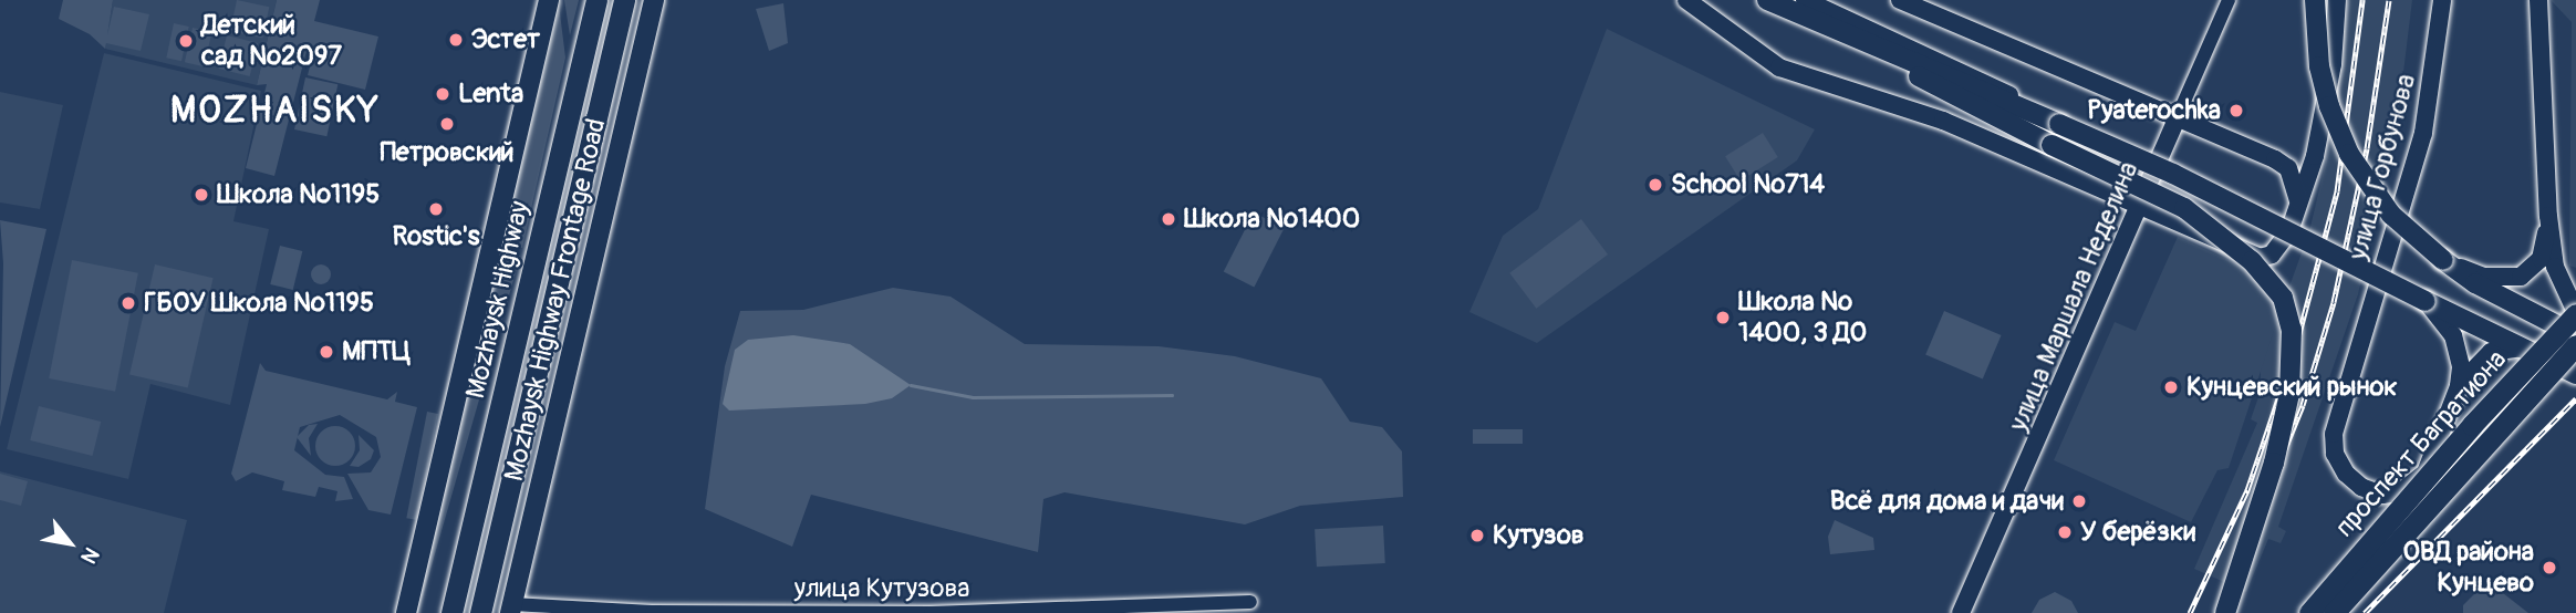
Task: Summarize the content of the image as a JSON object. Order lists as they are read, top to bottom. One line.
{"streets":{"main road":["Mozhaysk Highway","Mozhaysk Highway Frontage Road","проспект Багратиона"],"street":["улица Горбунова","улица Маршала Неделина","улица Кутузова"]},"crossings":[["Mozhaysk Highway Frontage Road","улица Кутузова"]],"districts":["MOZHAISKY"],"places":["Эстет","Детский сад №2097","Lenta","Pyaterochka","Петровский","School №714","Школа №1195","Rostic's","Школа №1400","ГБОУ Школа №1195","Школа № 1400, 3 ДО","МПТЦ","Кунцевский рынок","Всё для дома и дачи","У берёзки","Кутузов","ОВД района Кунцево"],"north":"bottom right"}
